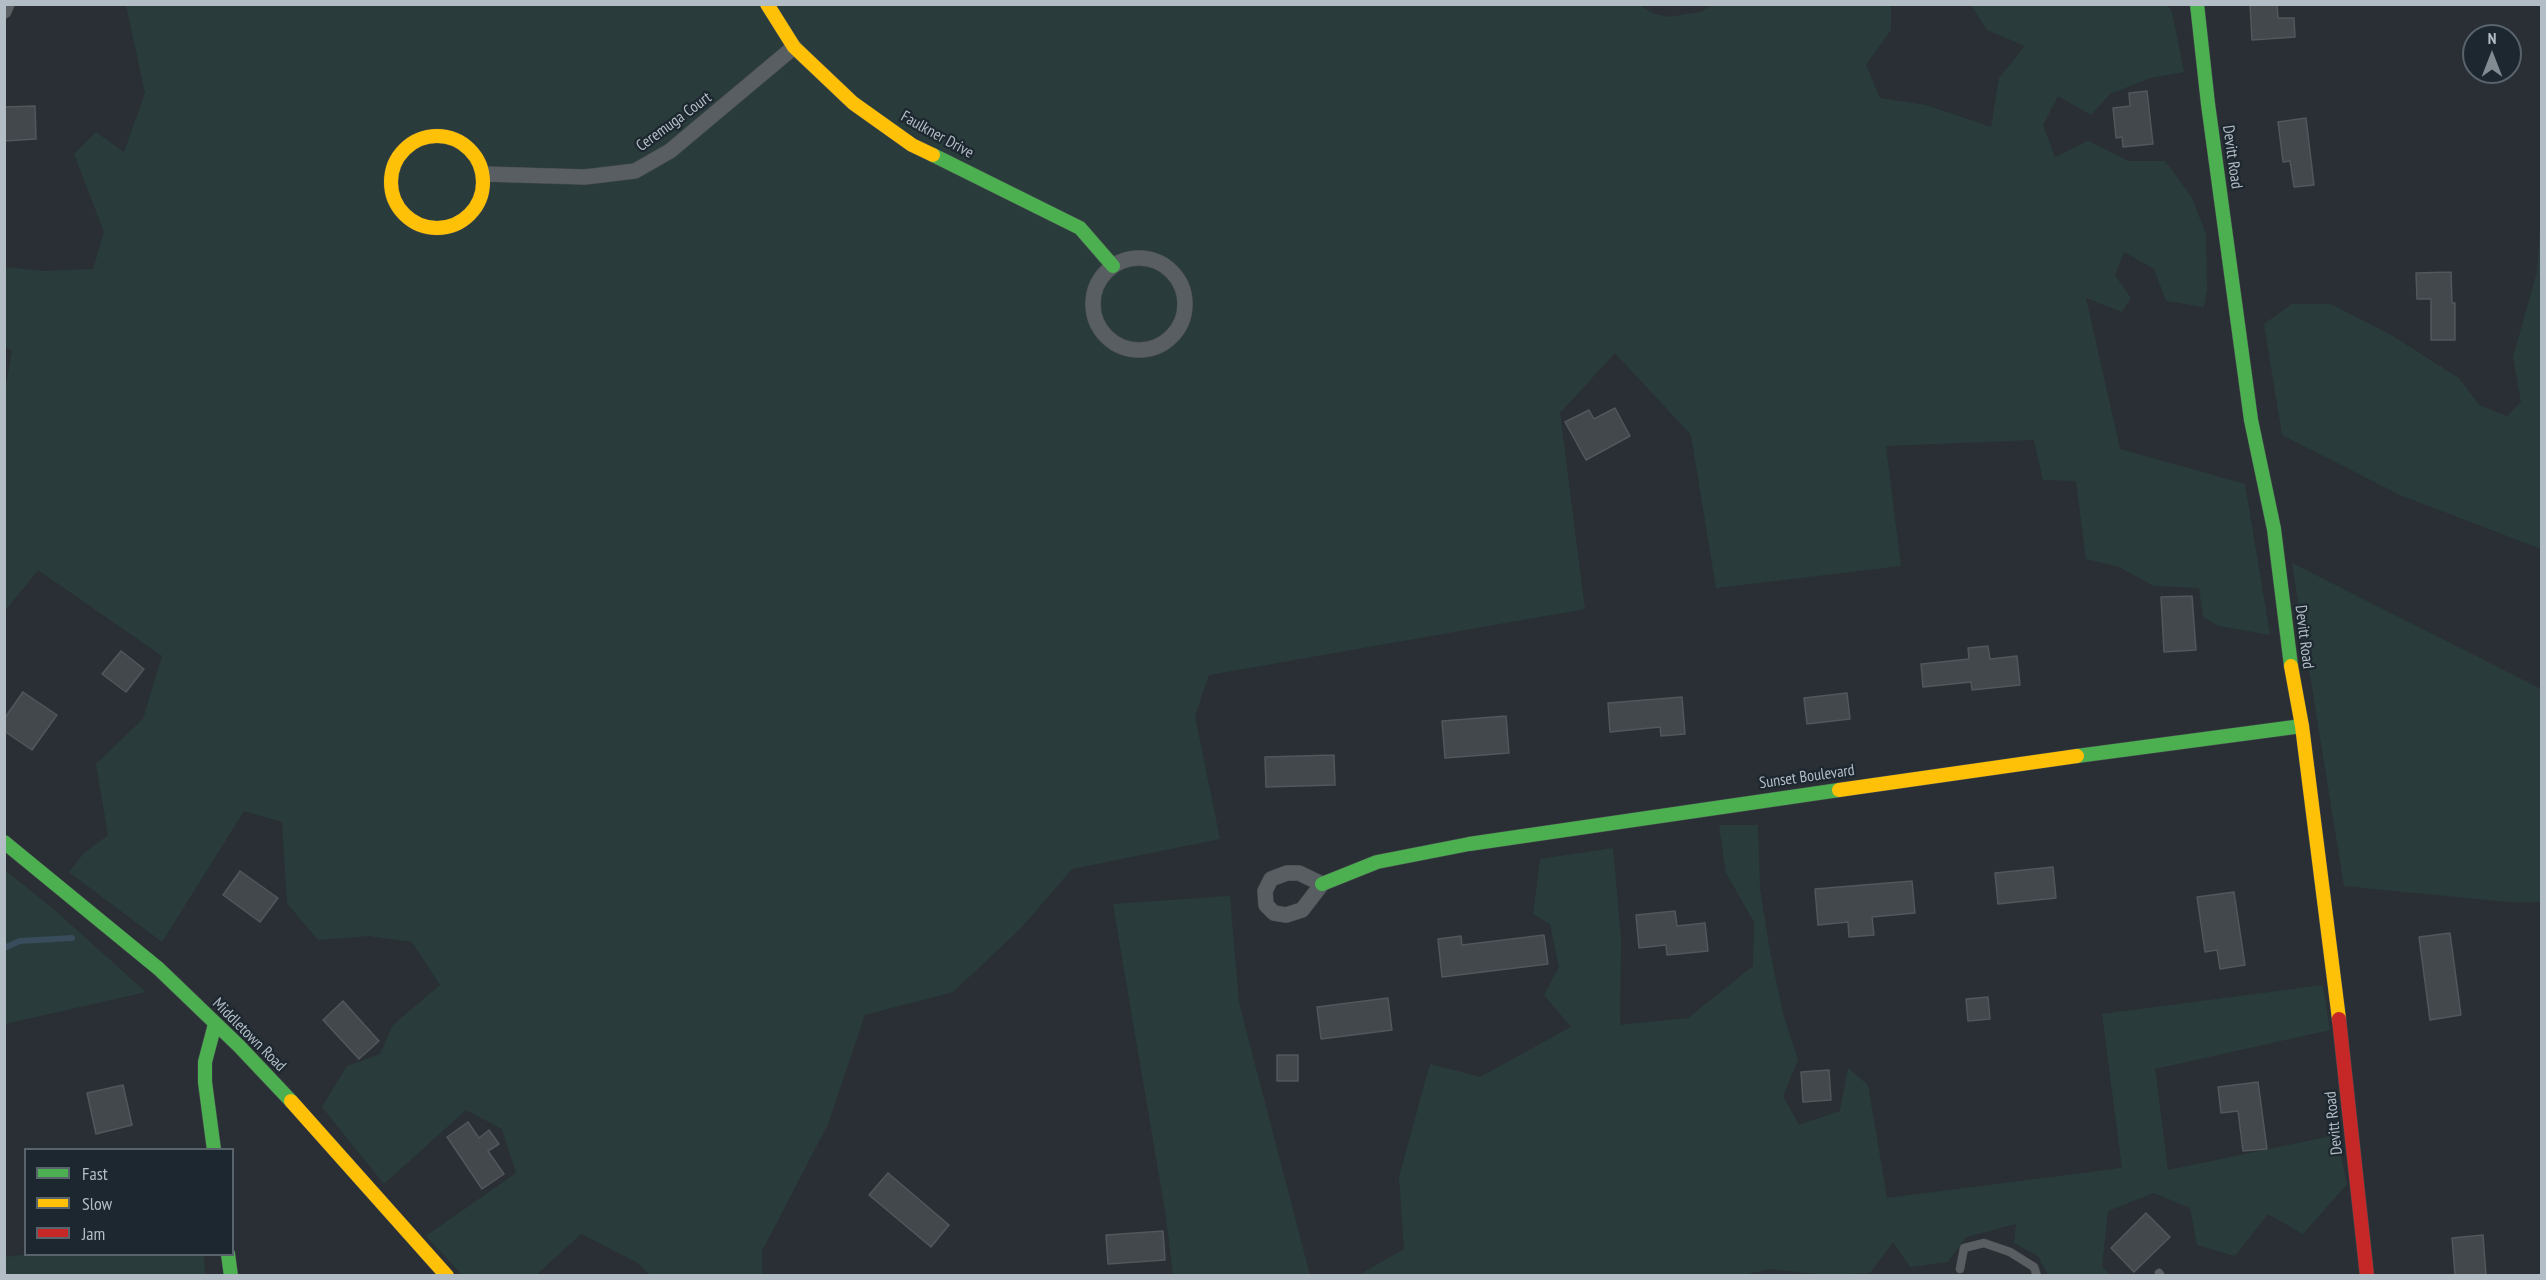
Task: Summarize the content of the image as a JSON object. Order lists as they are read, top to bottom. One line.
{"streets":{"street":["Ceremuga Court","Faulkner Drive","Devitt Road","Sunset Boulevard","Middletown Road"]},"crossings":[["Ceremuga Court","Faulkner Drive"],["Devitt Road","Sunset Boulevard"]],"legend":["Fast","Slow","Jam"],"north":"top"}
